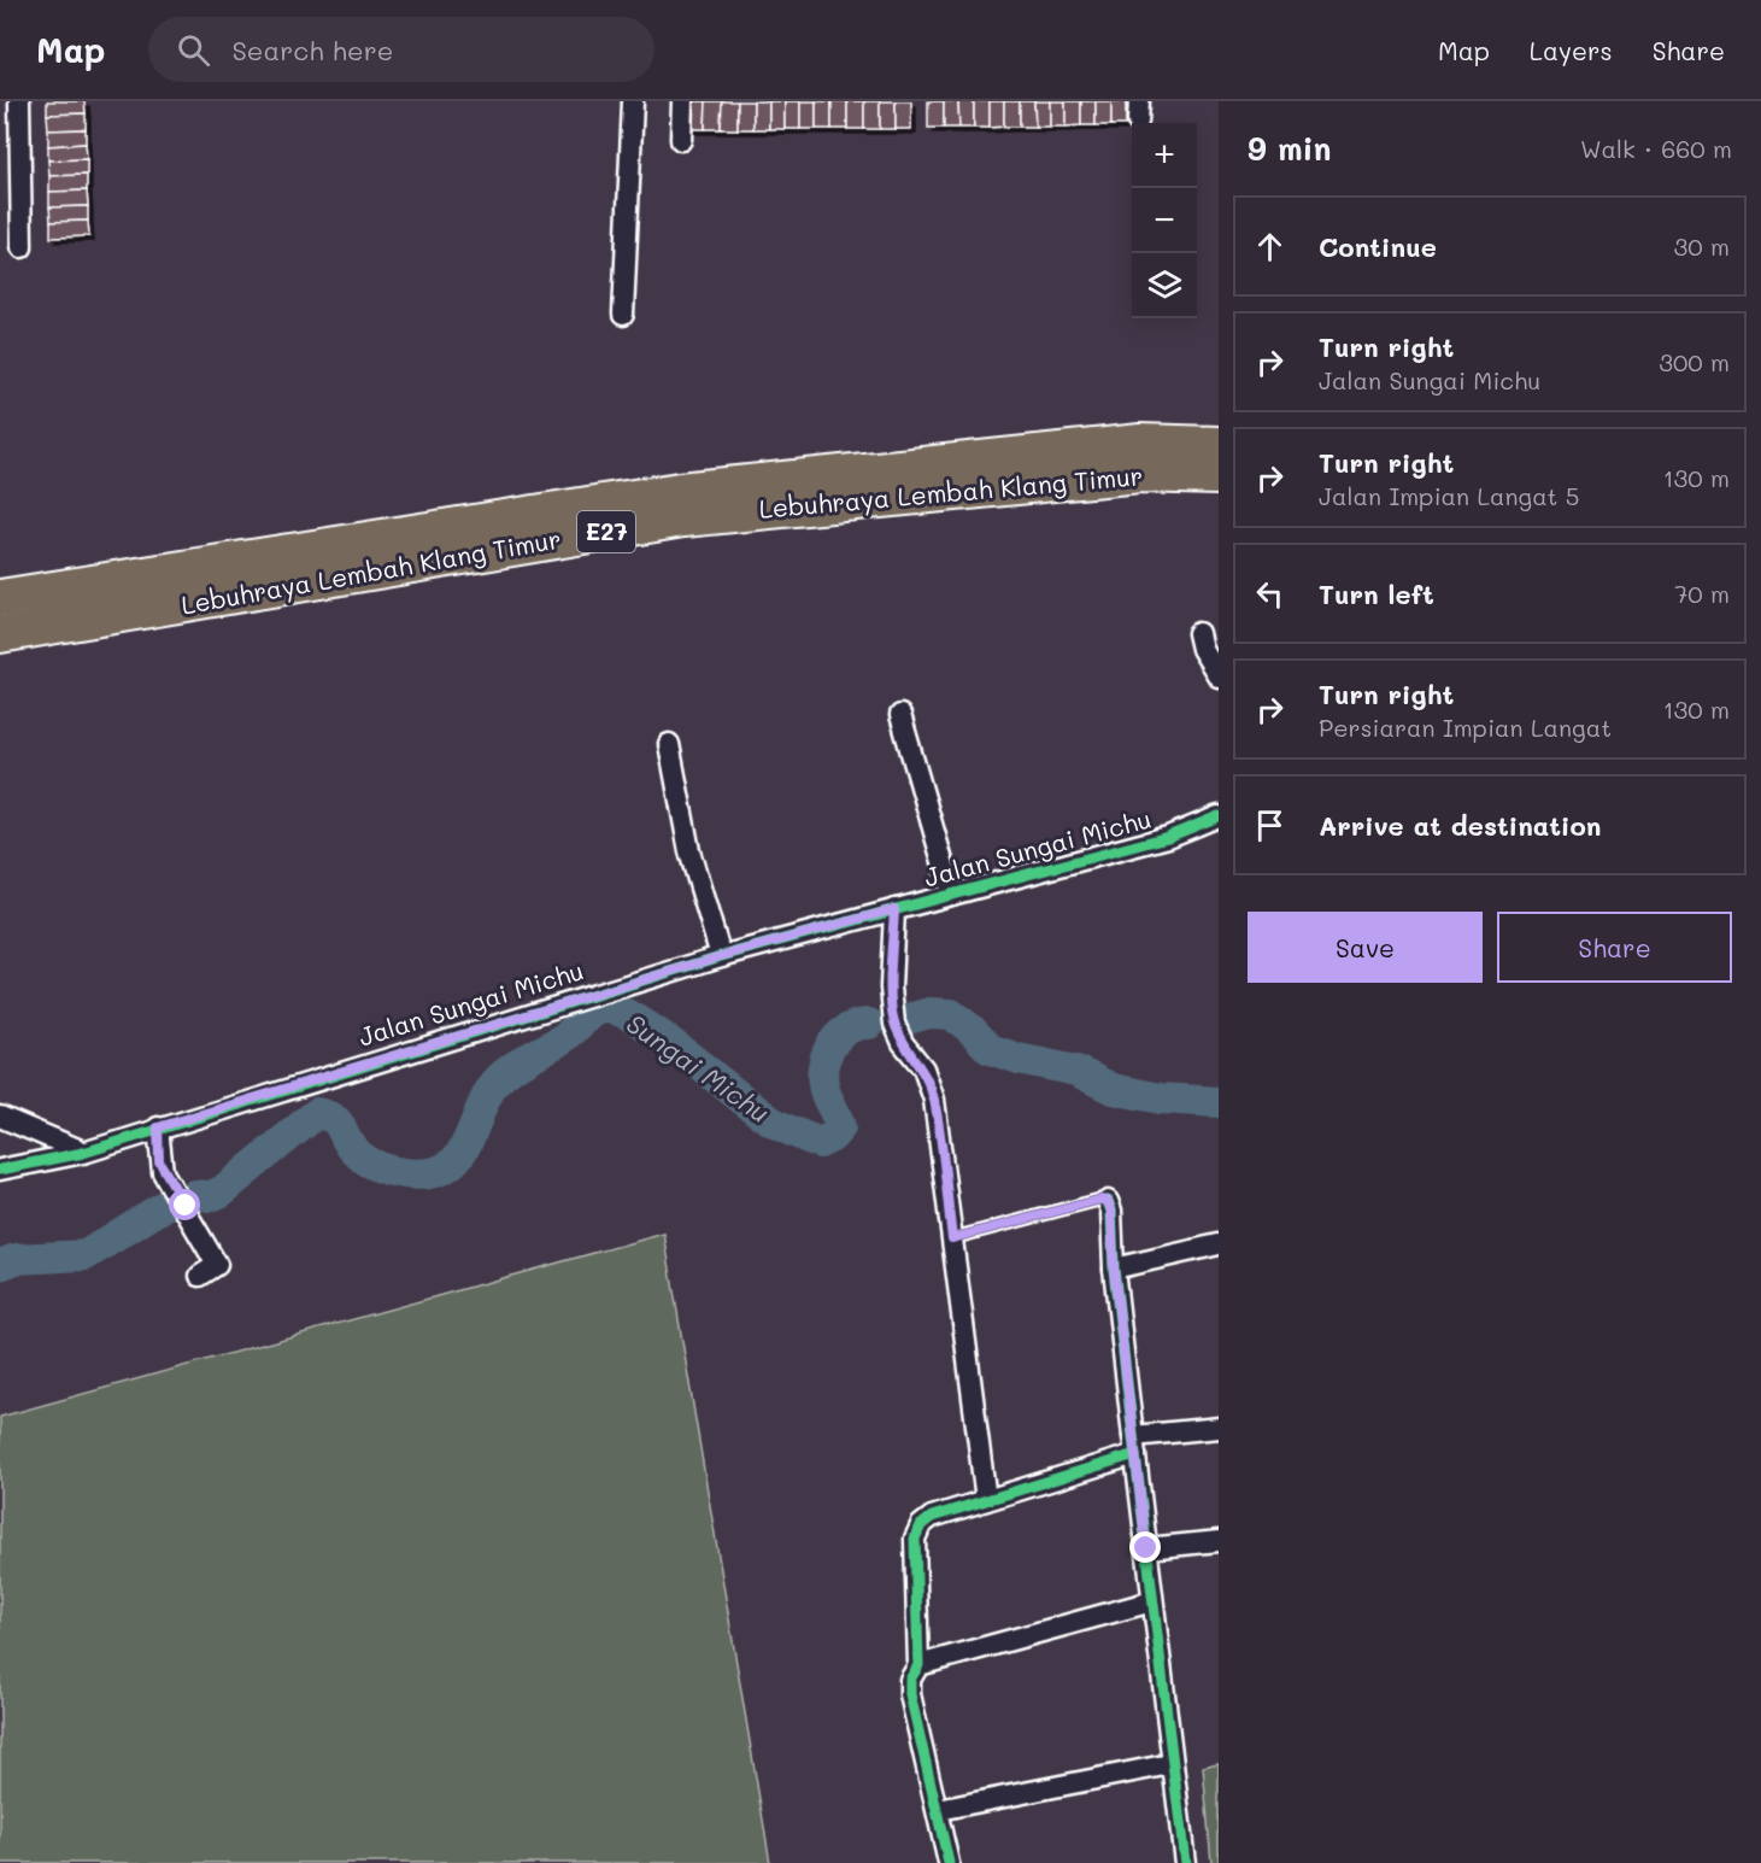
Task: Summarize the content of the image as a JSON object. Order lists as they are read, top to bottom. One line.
{"streets":{"highway":["Lebuhraya Lembah Klang Timur","E27"],"street":["Jalan Sungai Michu"]},"water":["Sungai Michu"],"page":{"header":"Map","search":"Search here","nav":["Map","Layers","Share"],"heading":["9 min","Walk · 660 m"],"map_buttons":["+","−"],"list":[["Continue","30 m"],["Turn right","Jalan Sungai Michu","300 m"],["Turn right","Jalan Impian Langat 5","130 m"],["Turn left","70 m"],["Turn right","Persiaran Impian Langat","130 m"],"Arrive at destination"],"buttons":["Save","Share"]}}
